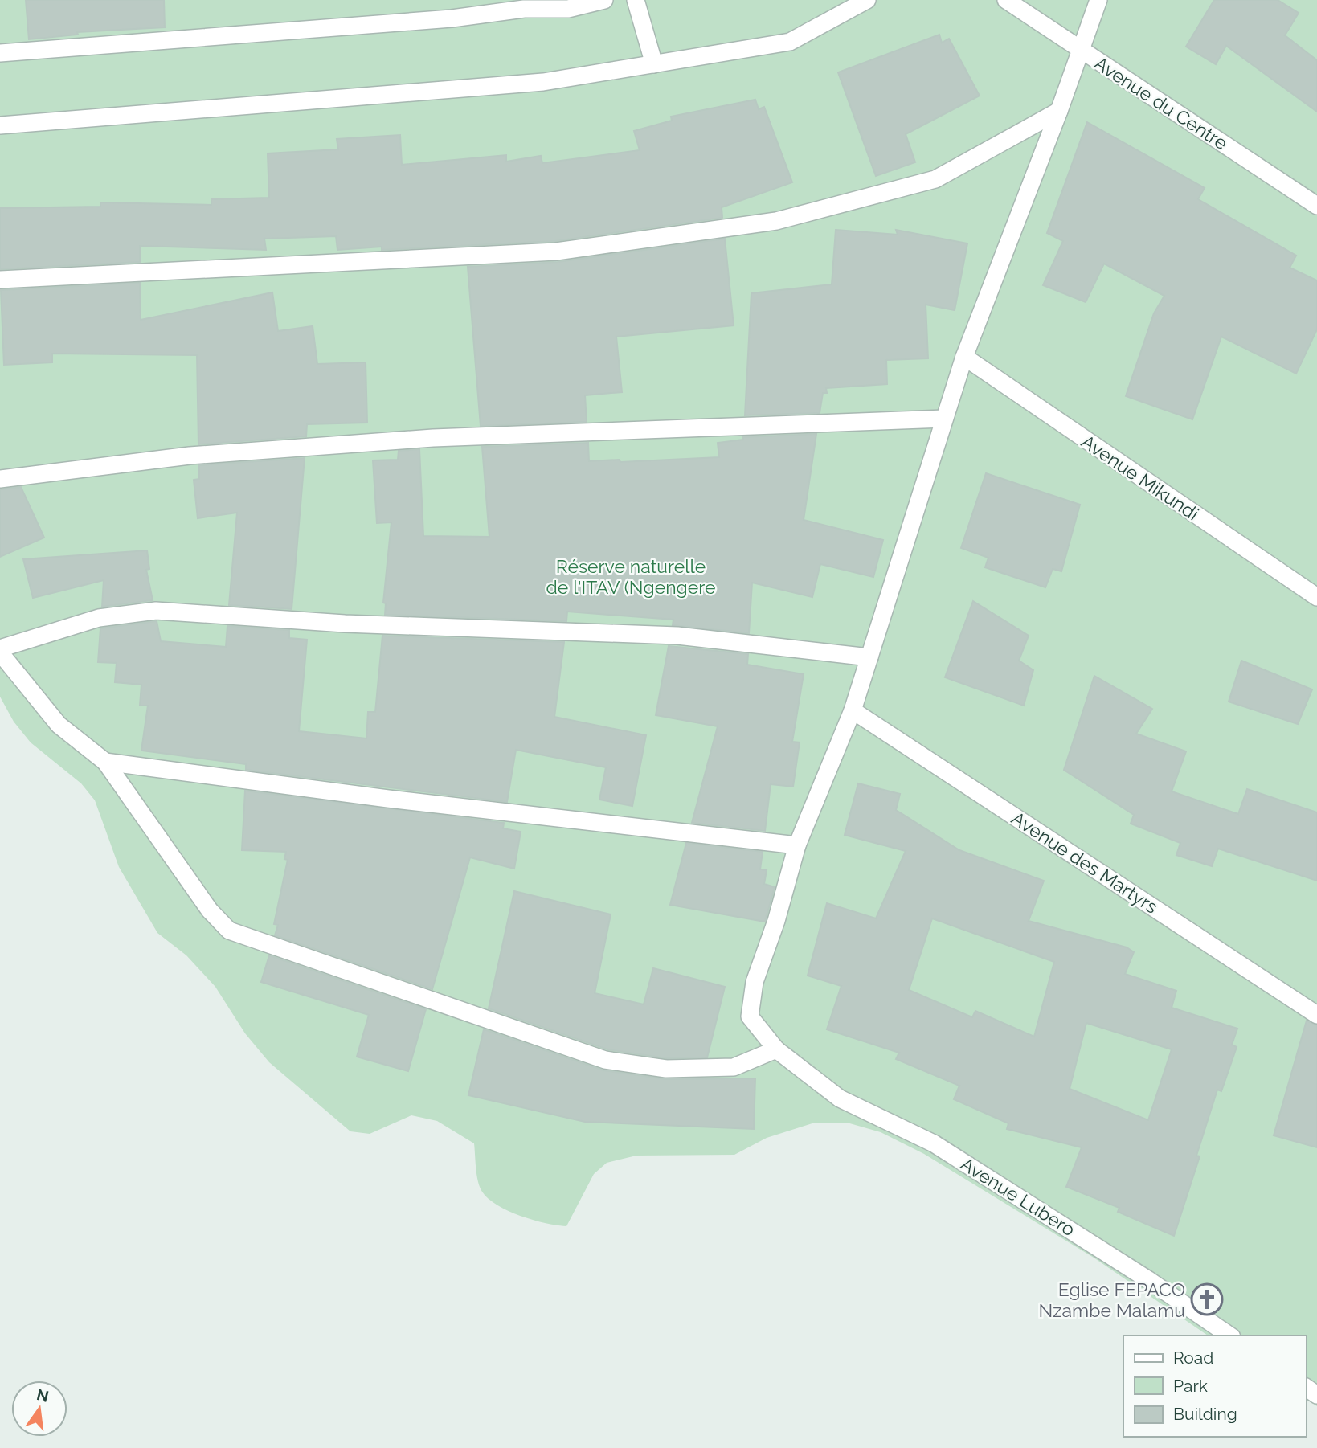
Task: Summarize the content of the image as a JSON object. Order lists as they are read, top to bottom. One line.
{"streets":{"street":["Avenue du Centre","Avenue Mikundi","Avenue des Martyrs","Avenue Lubero"]},"crossings":[["Avenue du Centre","Avenue Lubero"],["Avenue Mikundi","Avenue Lubero"],["Avenue des Martyrs","Avenue Lubero"]],"parks":["Réserve naturelle de l'ITAV (Ngengere"],"places":{"church":["Eglise FEPACO Nzambe Malamu"]},"legend":["Road","Park","Building"],"north":"top"}
